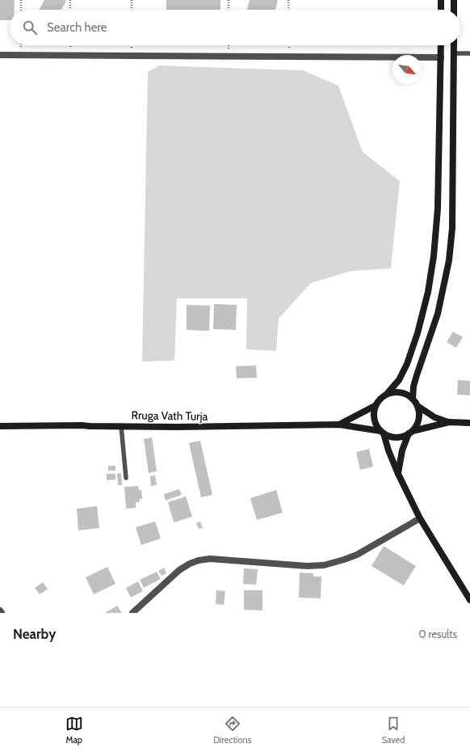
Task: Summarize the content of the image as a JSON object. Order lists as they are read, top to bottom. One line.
{"streets":{"street":["Rruga Vath Turja"]},"north":"bottom right","page":{"search":"Search here","heading":["Nearby","0 results"],"nav":["Map","Directions","Saved"]}}
